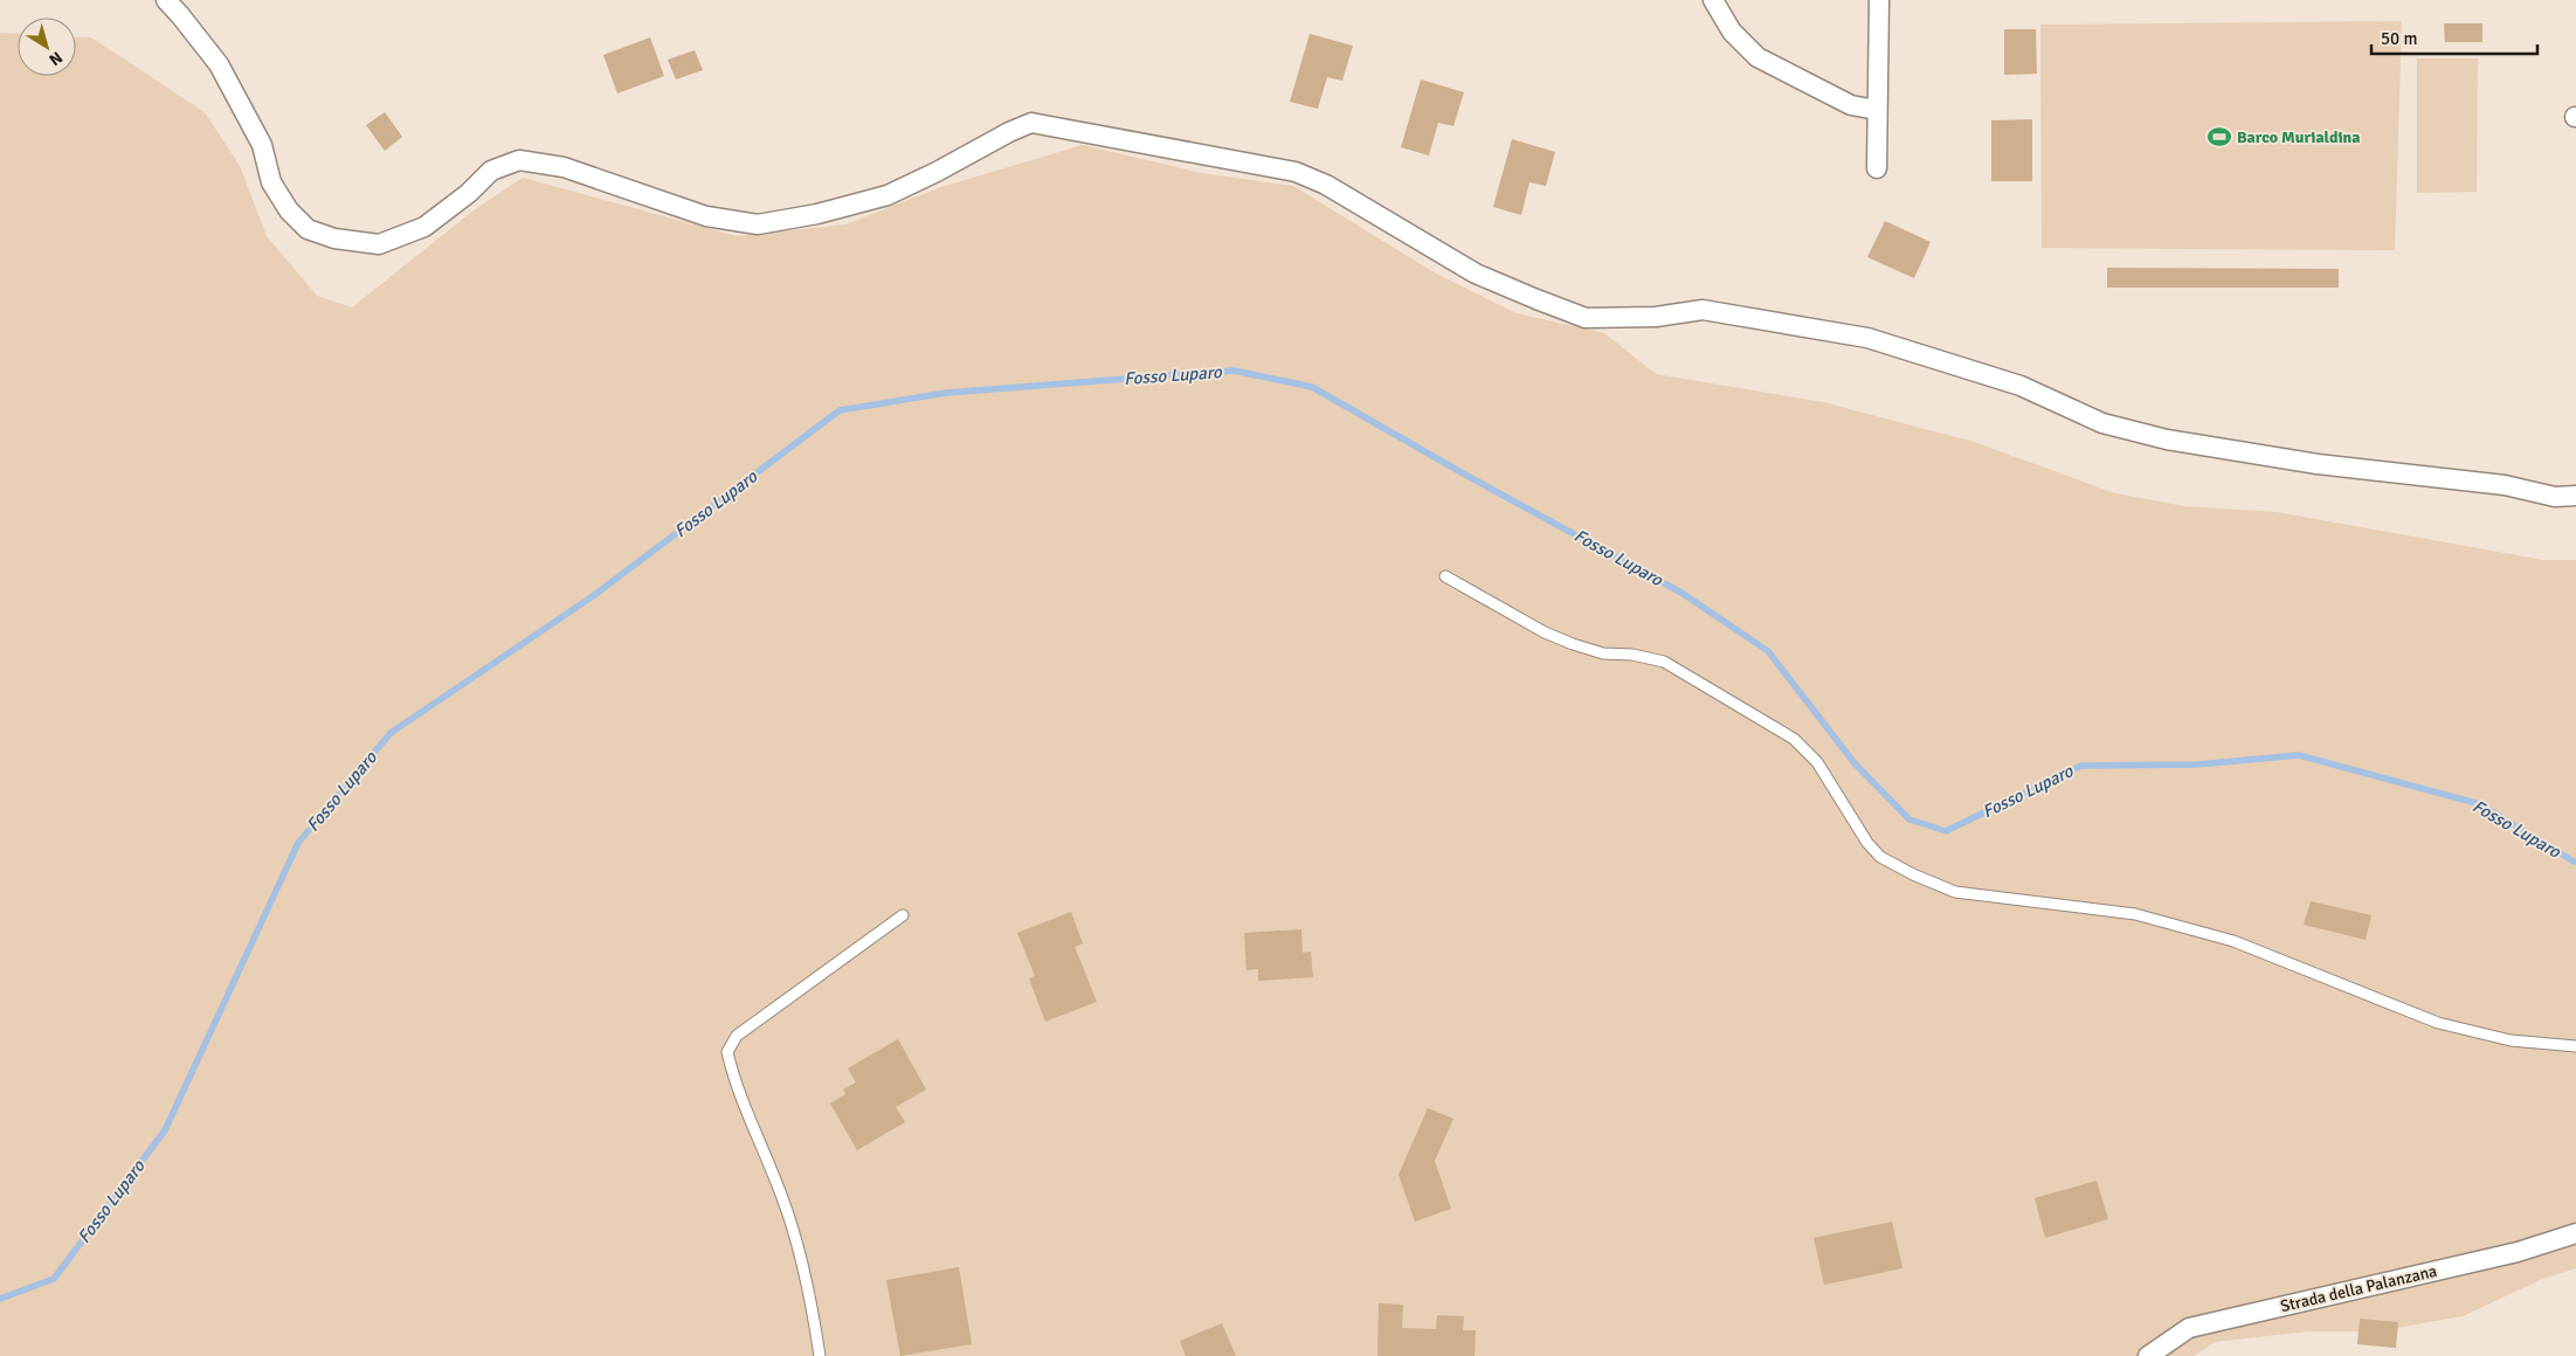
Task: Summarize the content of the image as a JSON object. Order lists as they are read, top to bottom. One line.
{"streets":{"street":["Strada della Palanzana"]},"water":["Fosso Luparo"],"places":{"sports":["Barco Murialdina"]},"scale_bar":"50 m","north":"bottom right"}
